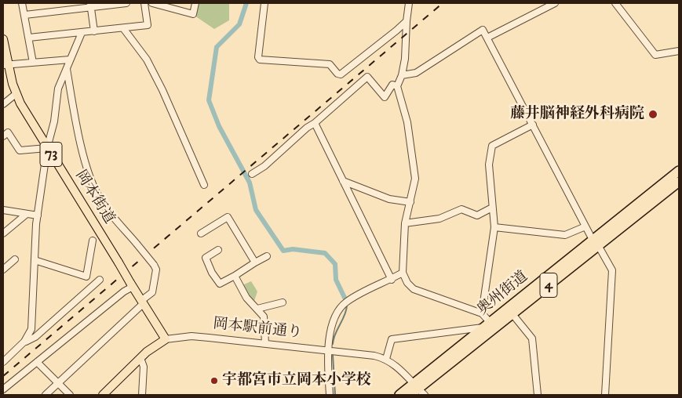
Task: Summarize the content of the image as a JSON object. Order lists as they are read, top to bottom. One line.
{"streets":{"highway":["4","奥州街道"],"main road":["73","岡本街道","岡本駅前通り"]},"crossings":[["73","岡本街道"],["73","岡本駅前通り"],["奥州街道","岡本駅前通り"]],"places":["藤井脳神経外科病院","宇都宮市立岡本小学校"]}
